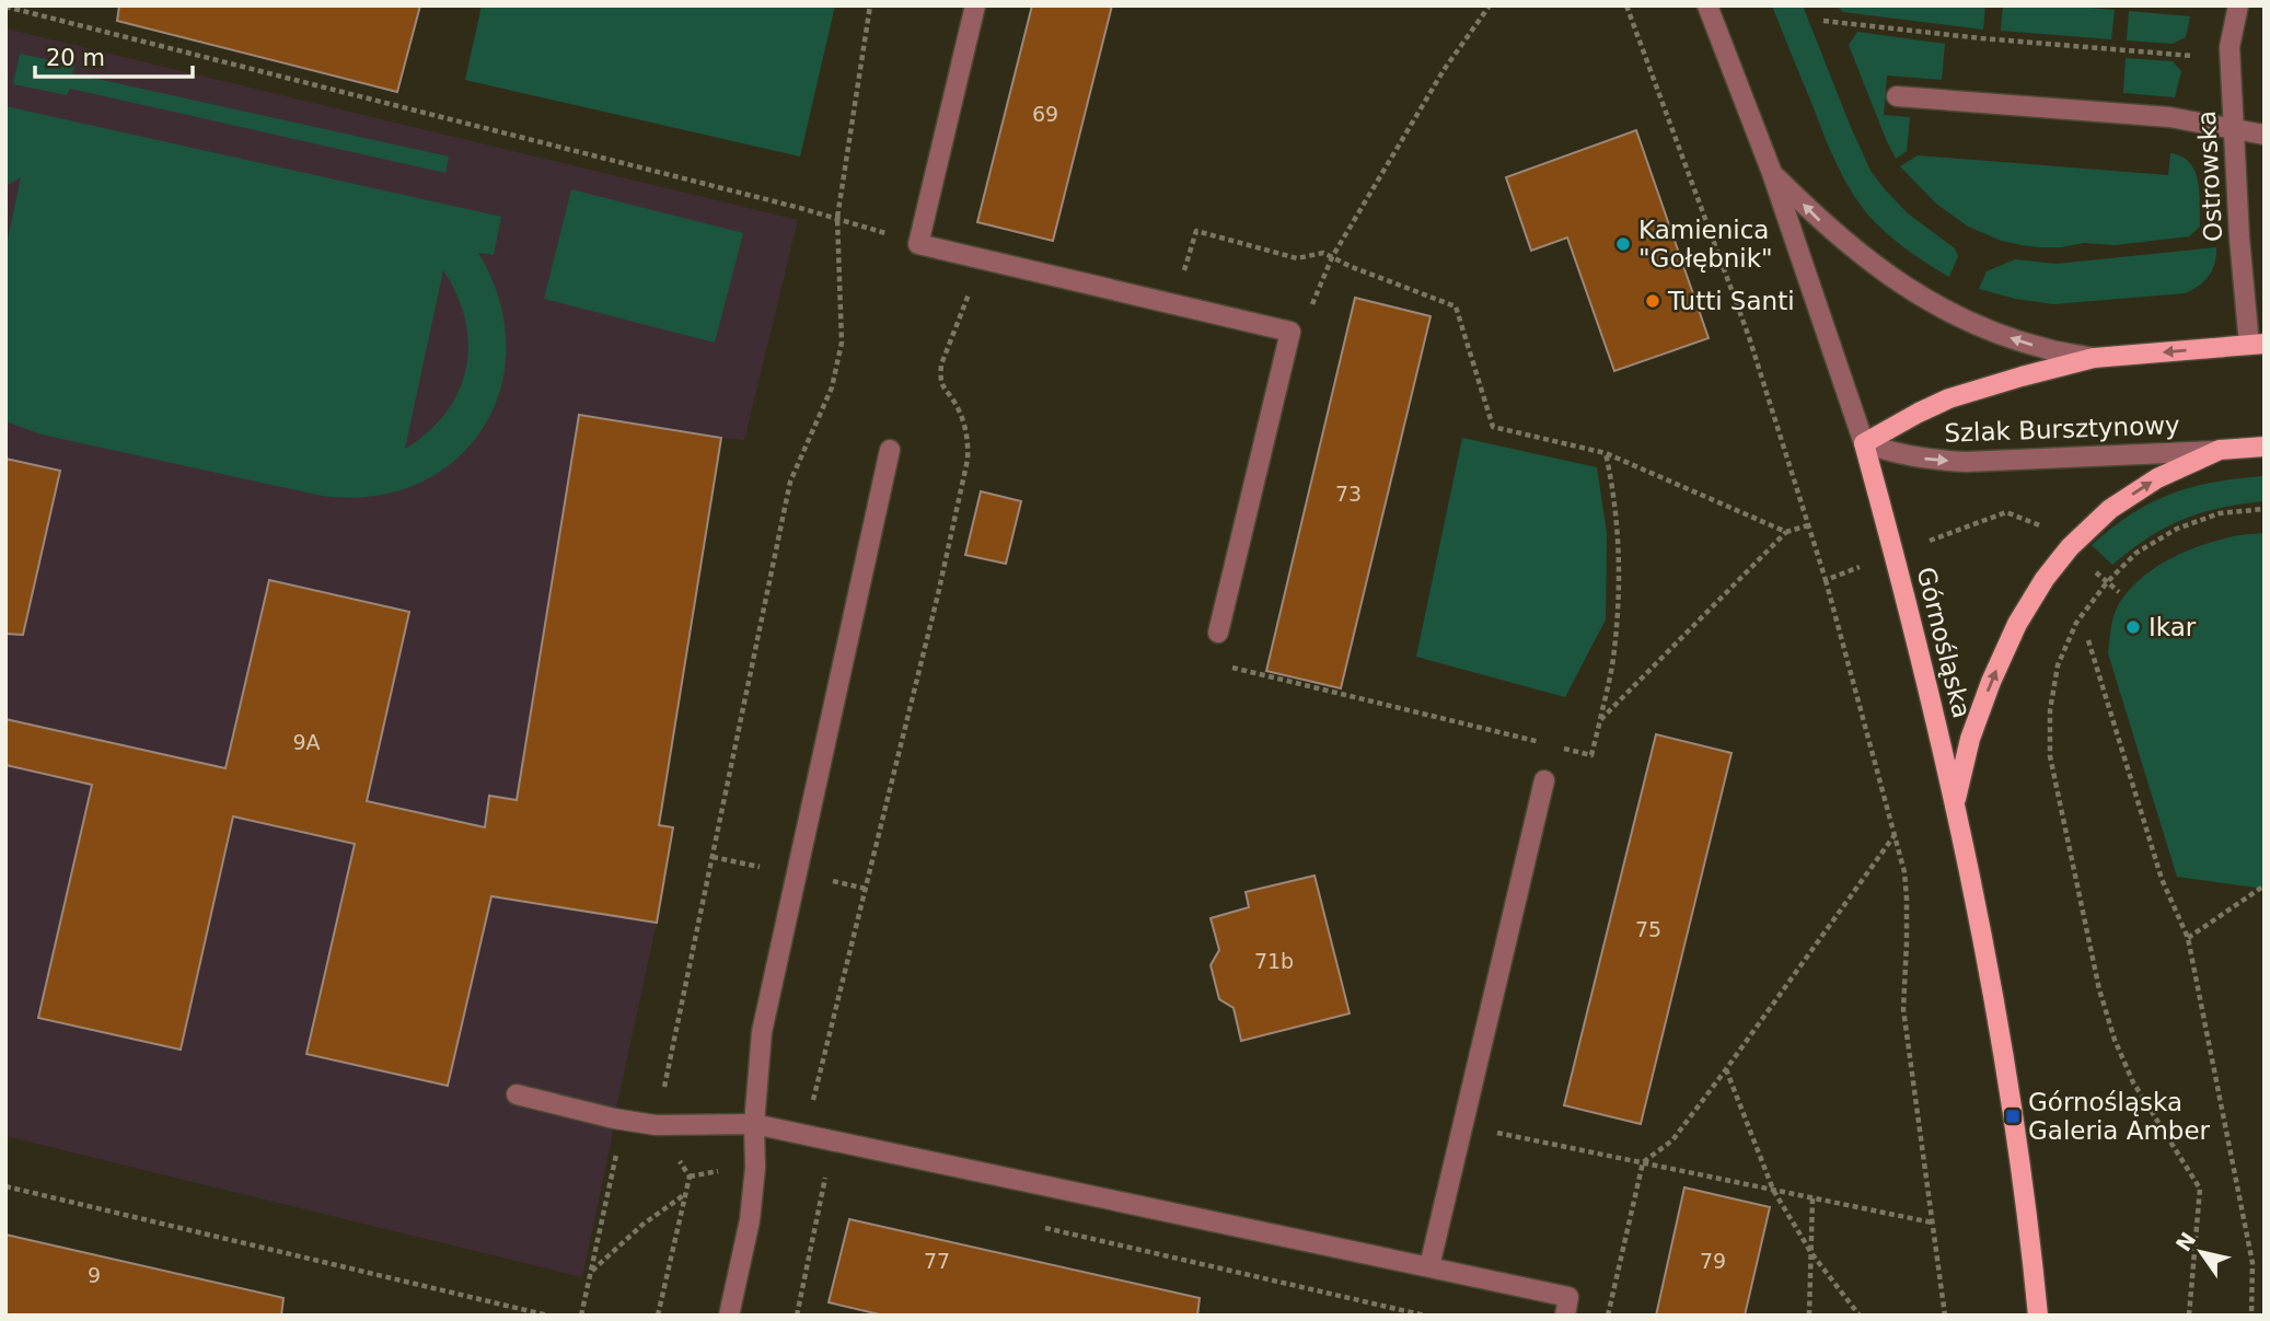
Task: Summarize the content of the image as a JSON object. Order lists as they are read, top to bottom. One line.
{"streets":{"main road":["Szlak Bursztynowy","Górnośląska"],"street":["Ostrowska"]},"crossings":[["Szlak Bursztynowy","Górnośląska"]],"one_way":["Szlak Bursztynowy"],"places":{"other":["Kamienica \"Gołębnik\"","Tutti Santi","Ikar"],"transit":["Górnośląska Galeria Amber"]},"house_numbers":["69","73","9A","75","71b","77","79","9"],"scale_bar":"20 m","north":"top left"}
